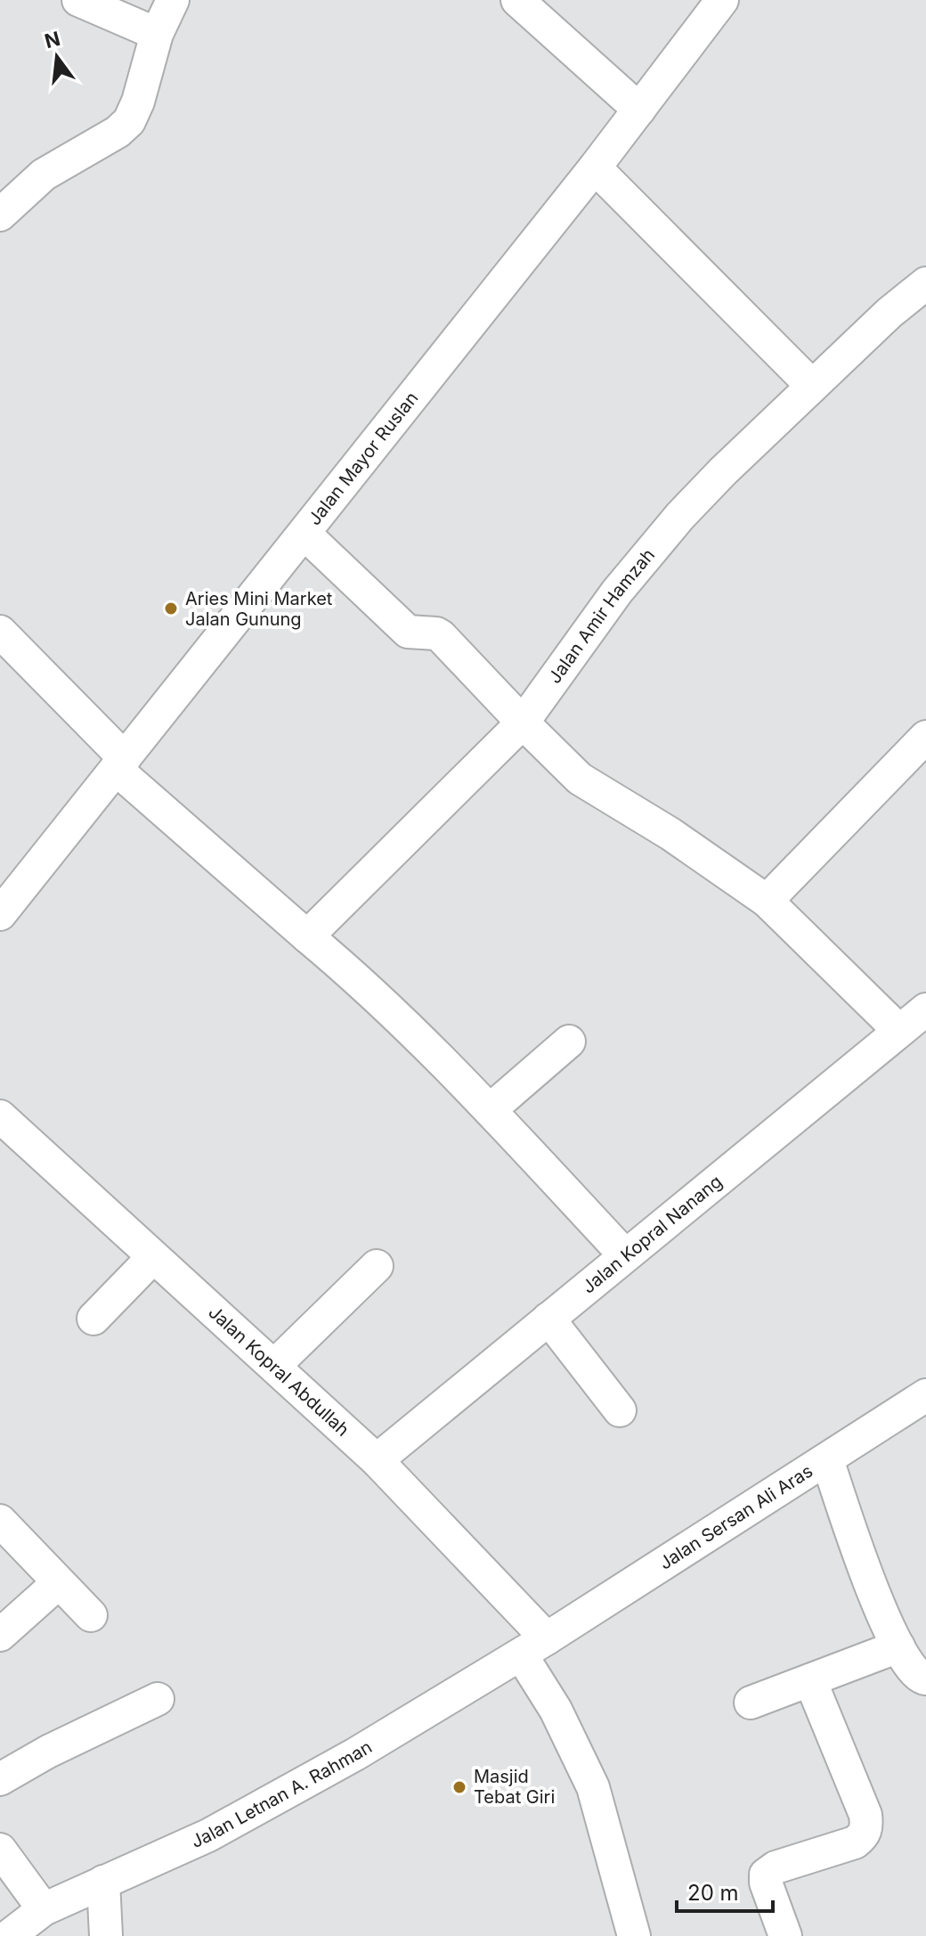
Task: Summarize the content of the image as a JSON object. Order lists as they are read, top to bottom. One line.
{"streets":{"street":["Jalan Mayor Ruslan","Jalan Amir Hamzah","Jalan Kopral Nanang","Jalan Kopral Abdullah","Jalan Sersan Ali Aras","Jalan Letnan A. Rahman"]},"crossings":[["Jalan Kopral Nanang","Jalan Kopral Abdullah"],["Jalan Kopral Abdullah","Jalan Sersan Ali Aras"],["Jalan Kopral Abdullah","Jalan Letnan A. Rahman"],["Jalan Sersan Ali Aras","Jalan Letnan A. Rahman"]],"places":["Aries Mini Market Jalan Gunung","Masjid Tebat Giri"],"scale_bar":"20 m","north":"top"}
